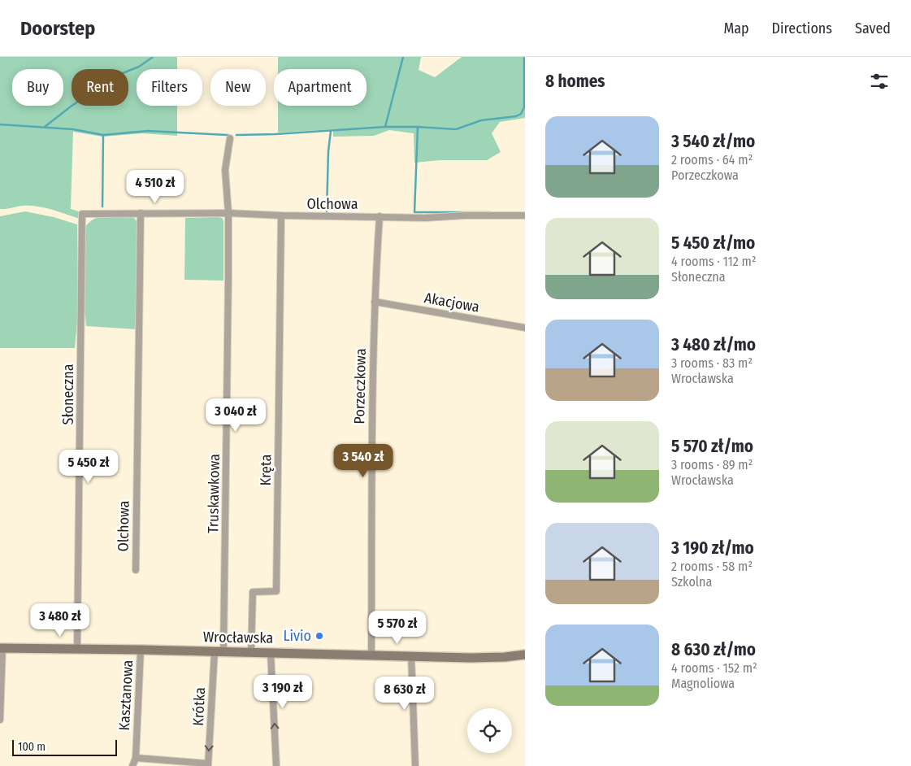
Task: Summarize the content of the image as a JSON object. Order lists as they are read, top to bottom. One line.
{"streets":{"street":["Olchowa","Akacjowa","Porzeczkowa","Słoneczna","Kręta","Truskawkowa","Wrocławska","Kasztanowa","Krótka"]},"crossings":[["Olchowa","Porzeczkowa"],["Olchowa","Słoneczna"],["Olchowa","Kręta"],["Olchowa","Truskawkowa"],["Akacjowa","Porzeczkowa"],["Porzeczkowa","Wrocławska"],["Słoneczna","Wrocławska"],["Kręta","Wrocławska"],["Truskawkowa","Wrocławska"],["Truskawkowa","Krótka"],["Wrocławska","Kasztanowa"],["Wrocławska","Krótka"],["Kasztanowa","Krótka"]],"one_way":["Krótka"],"places":["Livio"],"scale_bar":"100 m","page":{"header":"Doorstep","nav":["Map","Directions","Saved"],"heading":"8 homes","chip":["Buy","Rent","Filters","New","Apartment"],"list":[{"name":"3 540 zł/mo","note":"2 rooms · 64 m² · Porzeczkowa"},{"name":"5 450 zł/mo","note":"4 rooms · 112 m² · Słoneczna"},{"name":"3 480 zł/mo","note":"3 rooms · 83 m² · Wrocławska"},{"name":"5 570 zł/mo","note":"3 rooms · 89 m² · Wrocławska"},{"name":"3 190 zł/mo","note":"2 rooms · 58 m² · Szkolna"},{"name":"8 630 zł/mo","note":"4 rooms · 152 m² · Magnoliowa"}],"price":["4 510 zł","3 040 zł","3 540 zł","5 450 zł","3 480 zł","5 570 zł","3 190 zł","8 630 zł"],"scale":"100 m"}}
